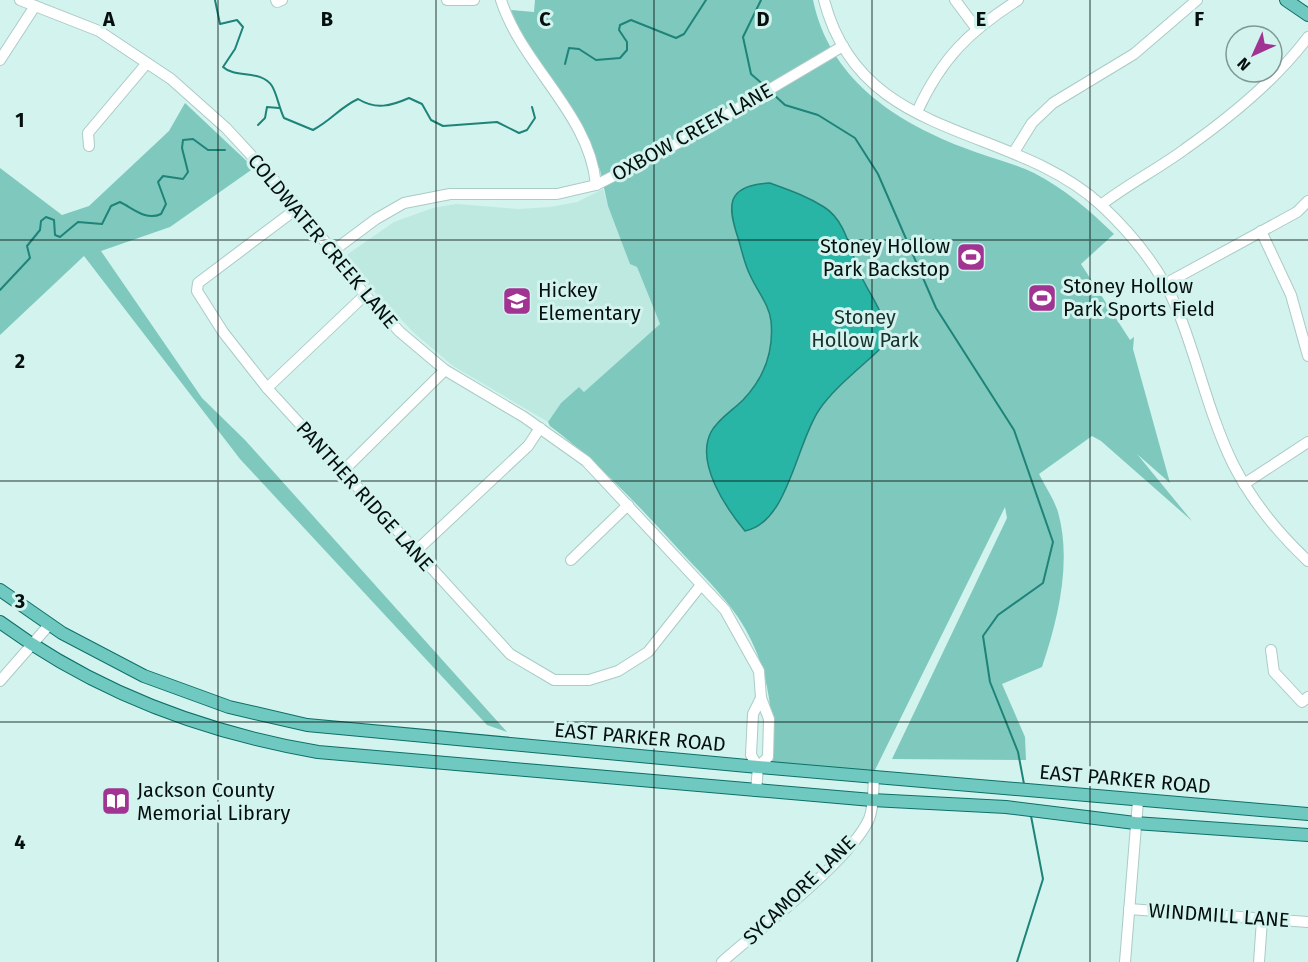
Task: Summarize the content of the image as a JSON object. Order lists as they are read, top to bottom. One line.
{"streets":{"main road":["EAST PARKER ROAD"],"street":["OXBOW CREEK LANE","COLDWATER CREEK LANE","PANTHER RIDGE LANE","SYCAMORE LANE","WINDMILL LANE"]},"crossings":[["OXBOW CREEK LANE","COLDWATER CREEK LANE"],["COLDWATER CREEK LANE","PANTHER RIDGE LANE"],["COLDWATER CREEK LANE","EAST PARKER ROAD"],["EAST PARKER ROAD","SYCAMORE LANE"]],"parks":["Stoney Hollow Park"],"places":{"sports":["Stoney Hollow Park Backstop","Stoney Hollow Park Sports Field"],"school or university":["Hickey Elementary"],"library":["Jackson County Memorial Library"]},"north":"bottom left","grid":{"columns":["A","B","C","D","E","F"],"rows":["1","2","3","4"]}}
